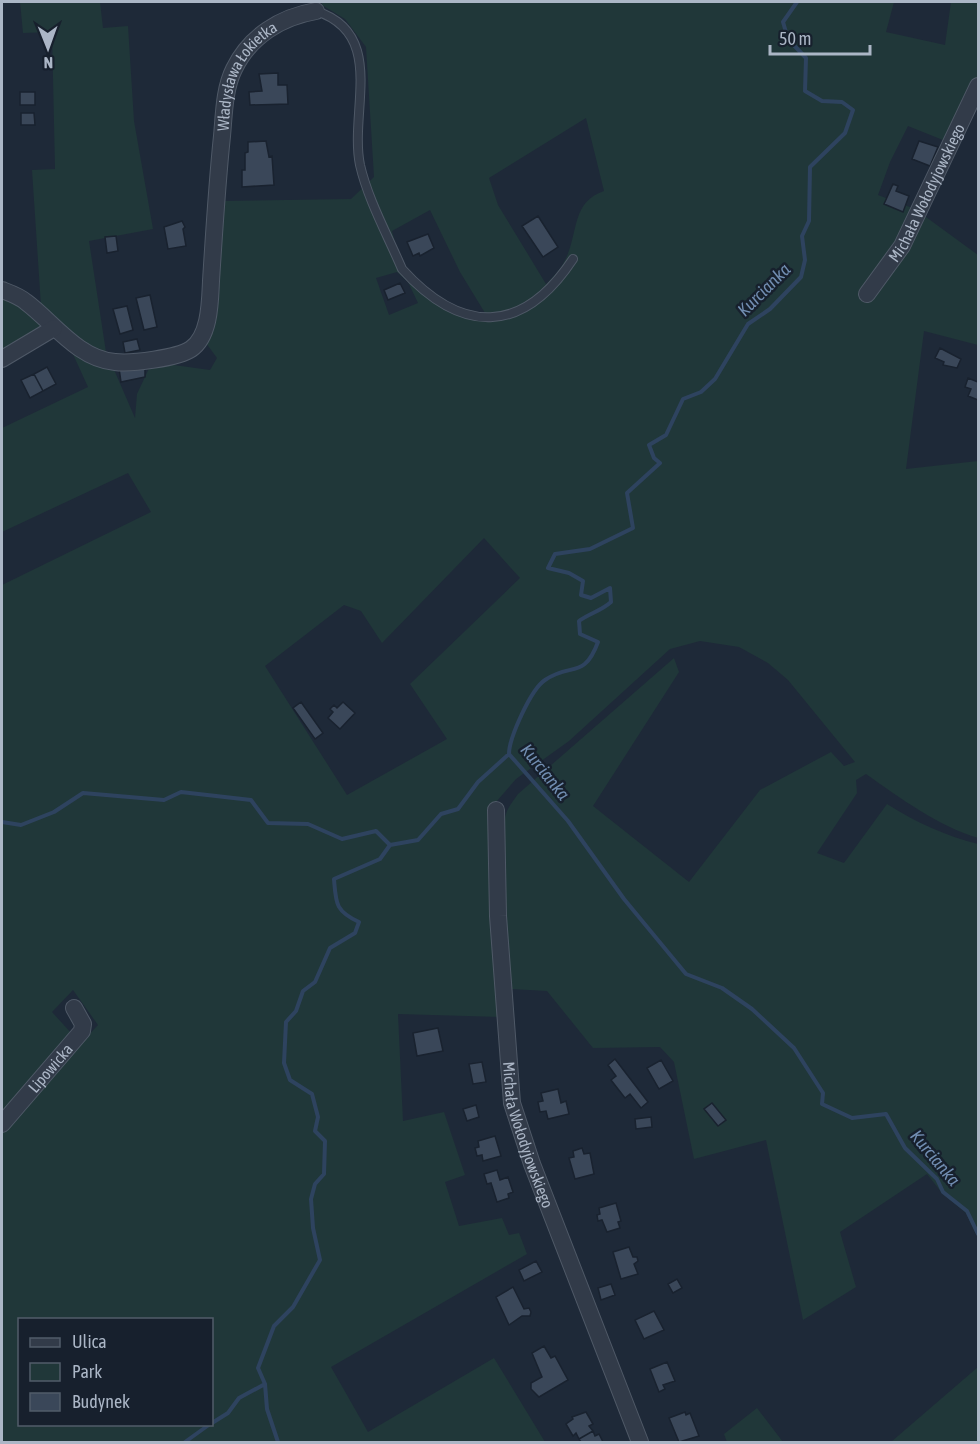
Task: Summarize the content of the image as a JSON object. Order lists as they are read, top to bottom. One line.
{"streets":{"street":["Władysława Łokietka","Michała Wołodyjowskiego","Lipowicka"]},"water":["Kurcianka"],"legend":["Ulica","Park","Budynek"],"scale_bar":"50 m","north":"bottom"}
